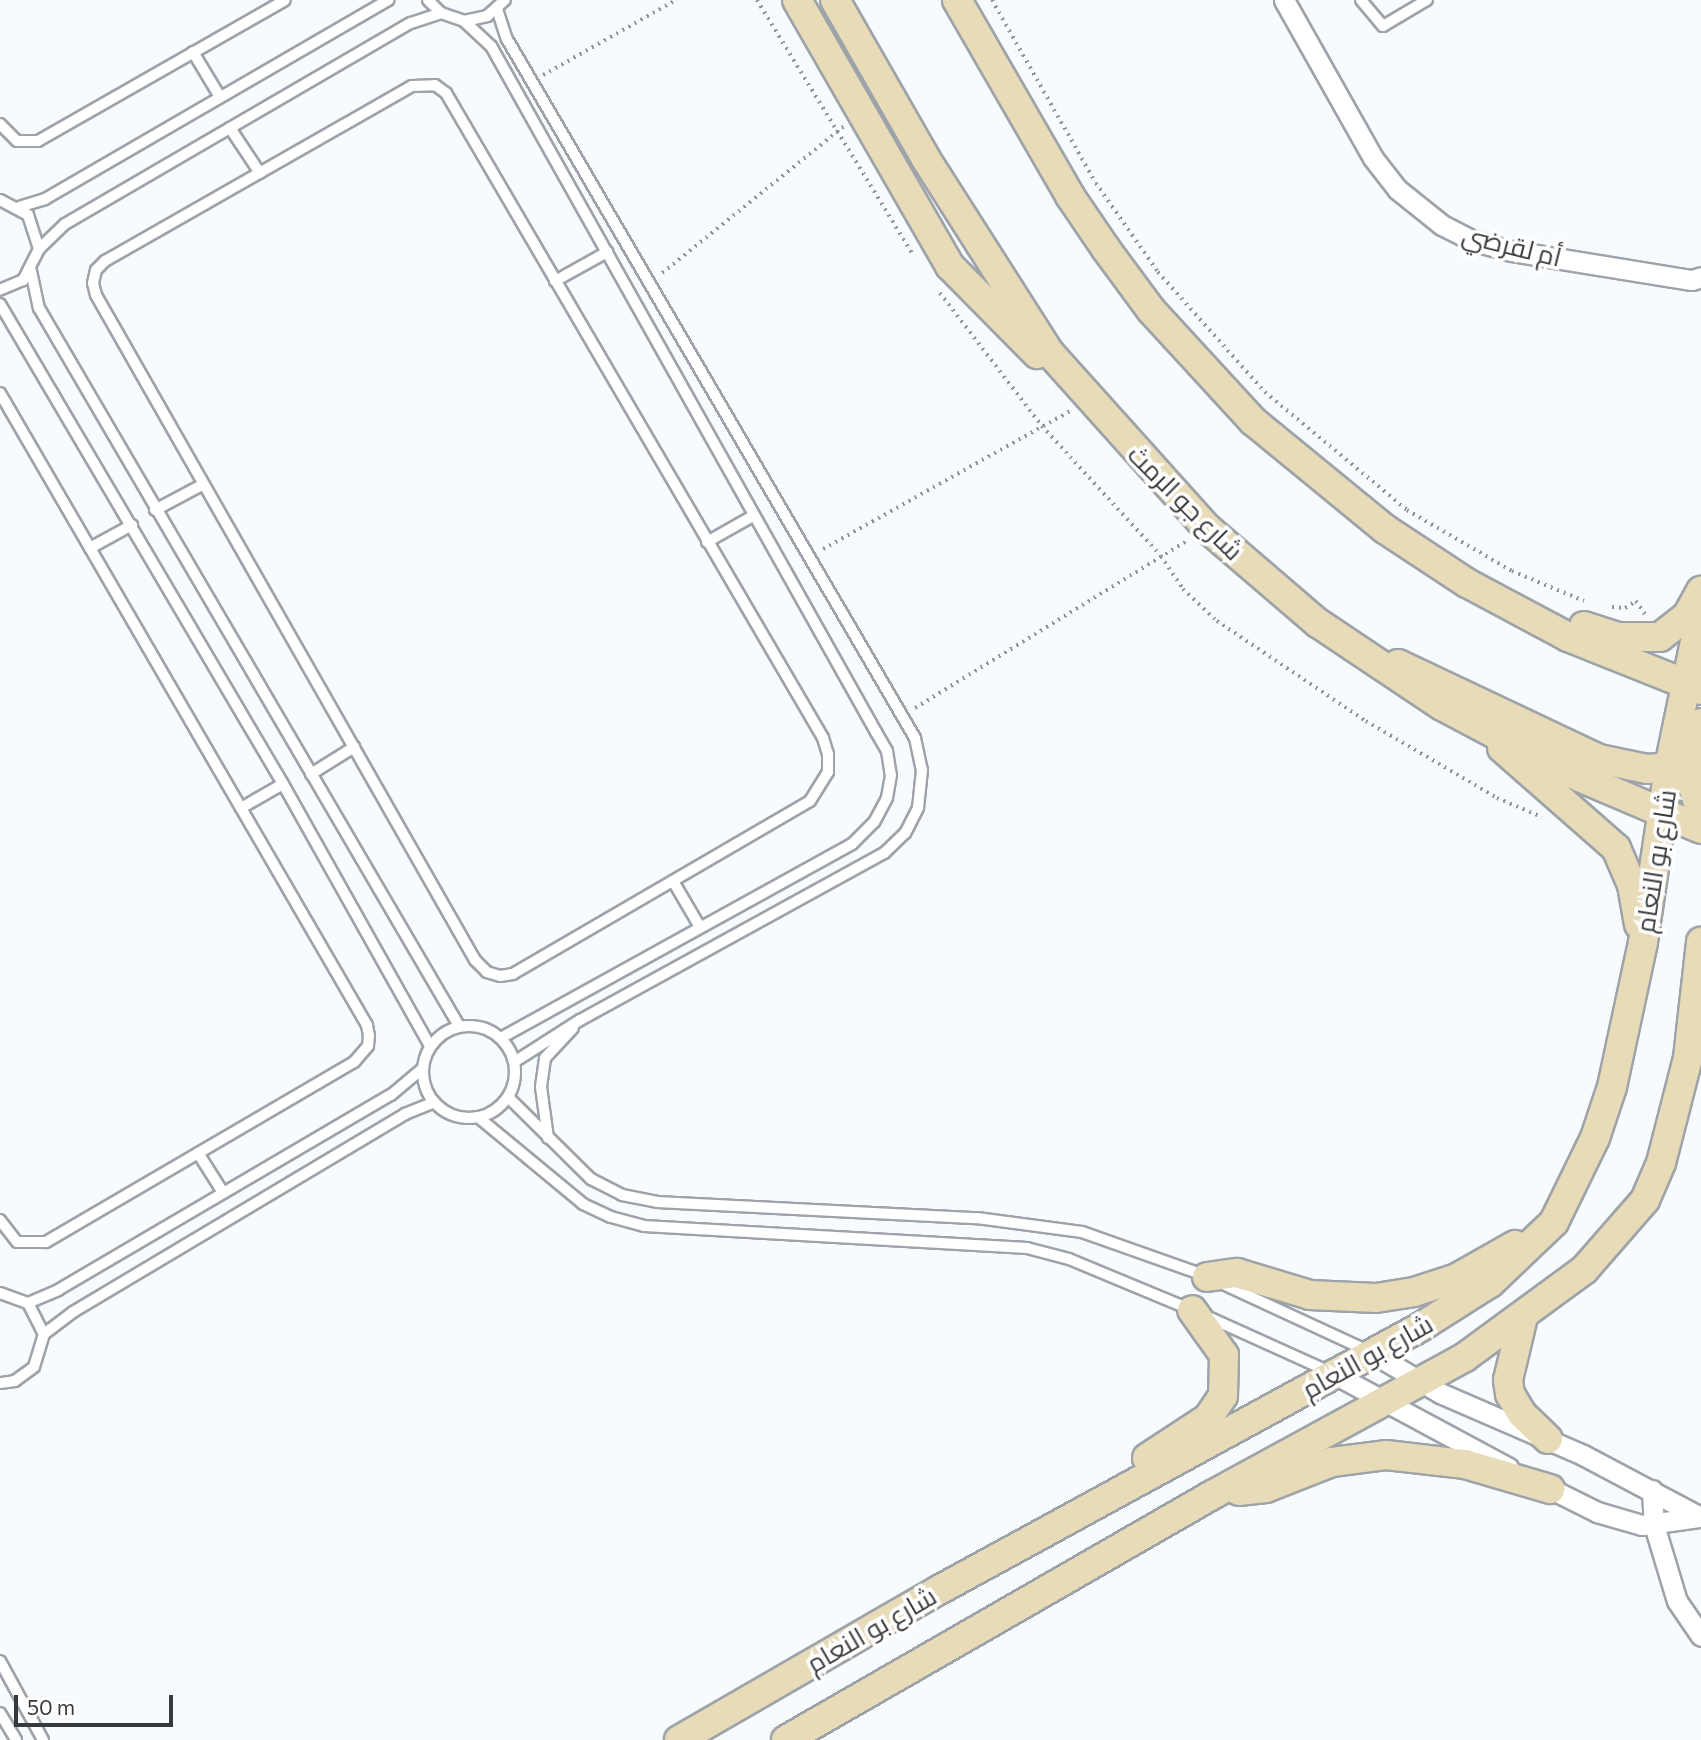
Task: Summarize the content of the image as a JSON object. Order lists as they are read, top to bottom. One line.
{"streets":{"street":["أم لقرضي","شارع جو الرمث","شارع بو النعام"]},"crossings":[["شارع جو الرمث","شارع بو النعام"]],"scale_bar":"50 m"}
